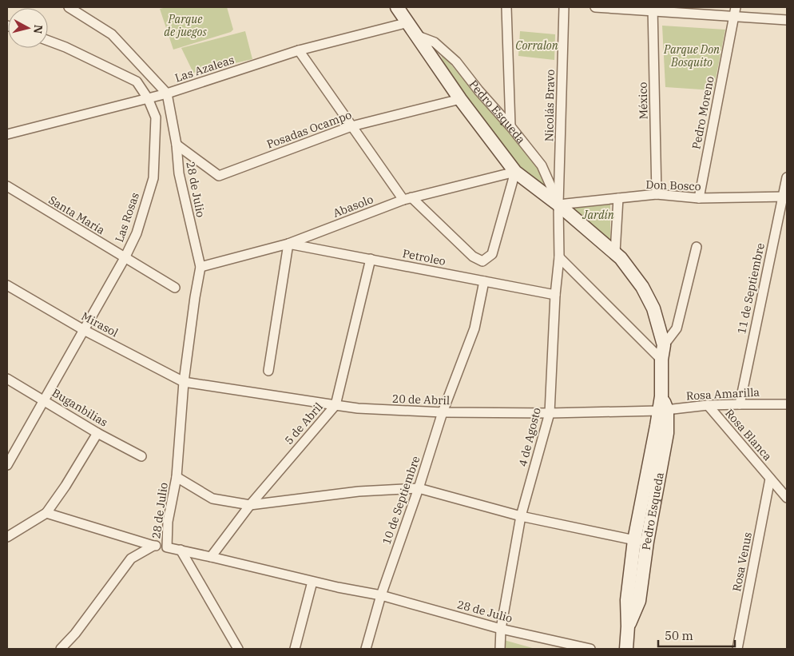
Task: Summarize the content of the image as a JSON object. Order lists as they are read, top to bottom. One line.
{"streets":{"street":["Las Azaleas","México","Nicolás Bravo","Pedro Esqueda","Pedro Moreno","Posadas Ocampo","Don Bosco","28 de Julio","Abasolo","Santa María","Las Rosas","Petroleo","11 de Septiembre","Mirasol","Rosa Amarilla","20 de Abril","Buganbilias","5 de Abril","Rosa Blanca","4 de Agosto","10 de Septiembre","Rosa Venus"]},"crossings":[["Las Azaleas","Pedro Esqueda"],["Las Azaleas","28 de Julio"],["Las Azaleas","Las Rosas"],["México","Don Bosco"],["Nicolás Bravo","Pedro Esqueda"],["Nicolás Bravo","Don Bosco"],["Nicolás Bravo","4 de Agosto"],["Pedro Esqueda","Posadas Ocampo"],["Pedro Esqueda","Don Bosco"],["Pedro Esqueda","Abasolo"],["Pedro Esqueda","Rosa Amarilla"],["Pedro Esqueda","20 de Abril"],["Pedro Esqueda","4 de Agosto"],["Pedro Moreno","Don Bosco"],["Posadas Ocampo","28 de Julio"],["Don Bosco","11 de Septiembre"],["Don Bosco","4 de Agosto"],["28 de Julio","Abasolo"],["28 de Julio","Mirasol"],["28 de Julio","20 de Abril"],["28 de Julio","5 de Abril"],["28 de Julio","4 de Agosto"],["28 de Julio","10 de Septiembre"],["Abasolo","Petroleo"],["Santa María","Las Rosas"],["Las Rosas","Mirasol"],["Las Rosas","Buganbilias"],["Petroleo","5 de Abril"],["Petroleo","4 de Agosto"],["Petroleo","10 de Septiembre"],["11 de Septiembre","Rosa Amarilla"],["Mirasol","20 de Abril"],["Rosa Amarilla","20 de Abril"],["Rosa Amarilla","Rosa Blanca"],["20 de Abril","5 de Abril"],["20 de Abril","4 de Agosto"],["20 de Abril","10 de Septiembre"],["Rosa Blanca","Rosa Venus"]],"parks":["Parque de juegos","Corralon","Parque Don Bosquito","Jardín"],"scale_bar":"50 m","north":"right"}
